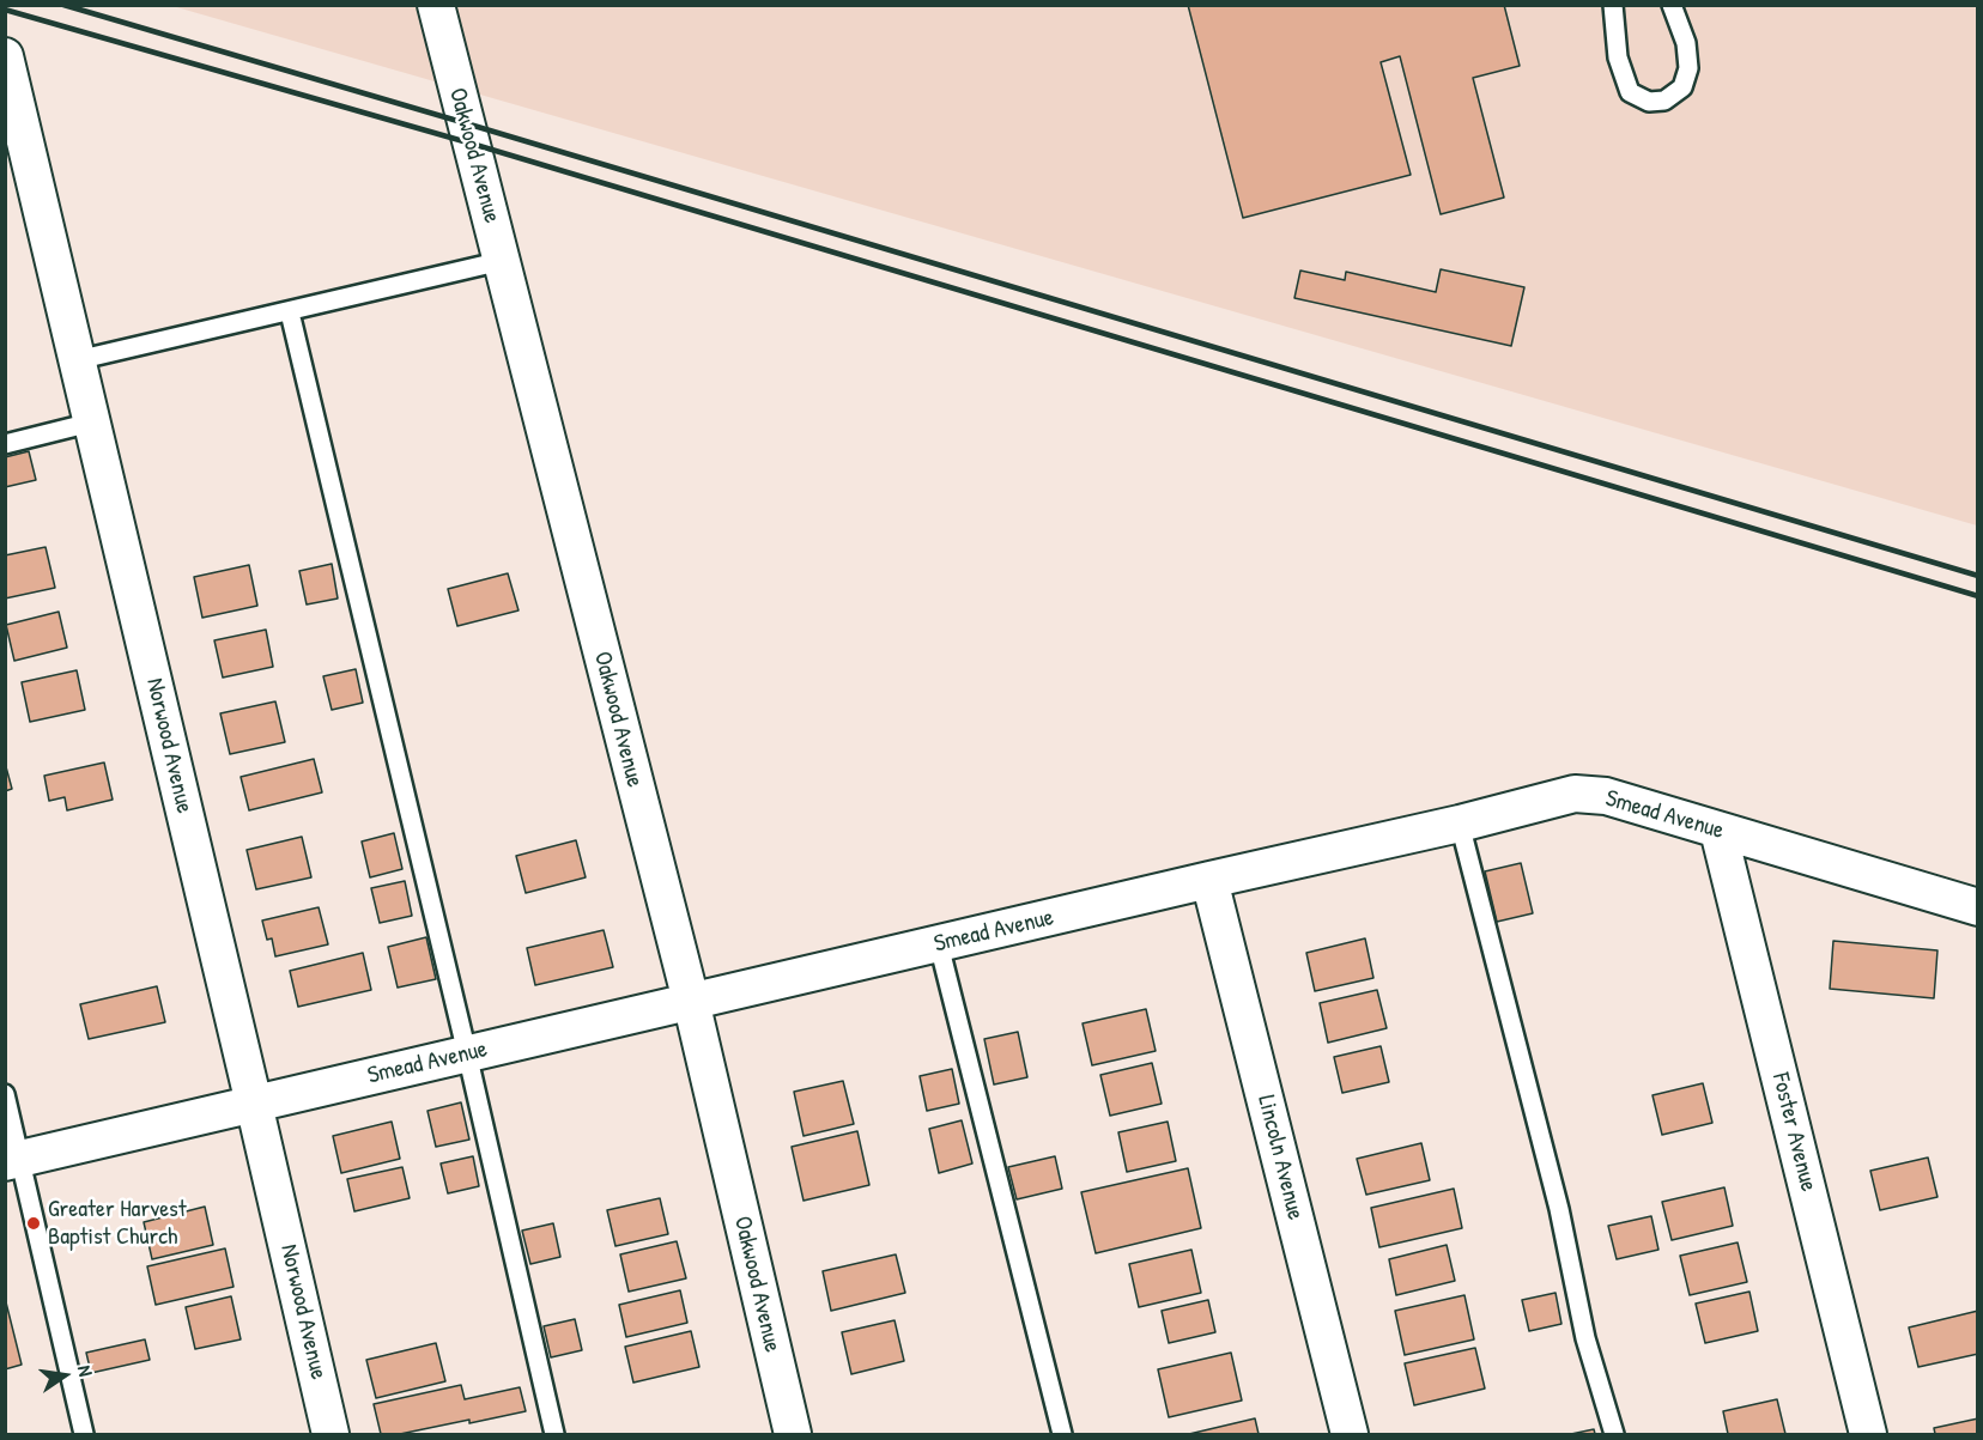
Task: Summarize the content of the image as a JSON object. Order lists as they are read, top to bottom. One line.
{"streets":{"street":["Oakwood Avenue","Norwood Avenue","Smead Avenue","Foster Avenue","Lincoln Avenue"]},"crossings":[["Oakwood Avenue","Smead Avenue"],["Norwood Avenue","Smead Avenue"],["Smead Avenue","Foster Avenue"],["Smead Avenue","Lincoln Avenue"]],"places":["Greater Harvest Baptist Church"],"north":"right"}
